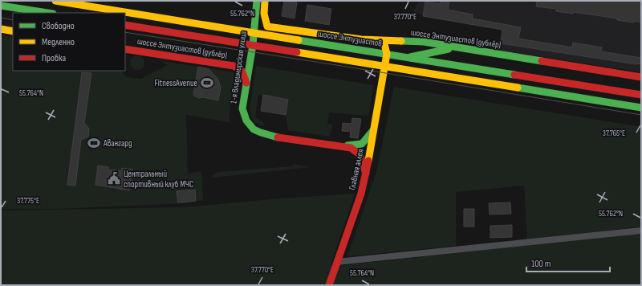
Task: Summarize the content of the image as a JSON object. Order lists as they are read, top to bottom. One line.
{"streets":{"main road":["шоссе Энтузиастов","шоссе Энтузиастов (дублёр)","1-я Владимирская улица","Главная аллея"]},"crossings":[["шоссе Энтузиастов","1-я Владимирская улица"],["шоссе Энтузиастов","Главная аллея"],["шоссе Энтузиастов (дублёр)","1-я Владимирская улица"],["1-я Владимирская улица","Главная аллея"]],"places":{"sports":["FitnessAvenue","Авангард"],"public building":["Центральный спортивный клуб МЧС"]},"legend":["Свободно","Медленно","Пробка"],"scale_bar":"100 m","coordinates":["55.762°N","37.770°E","55.764°N","37.765°E","37.775°E"]}
